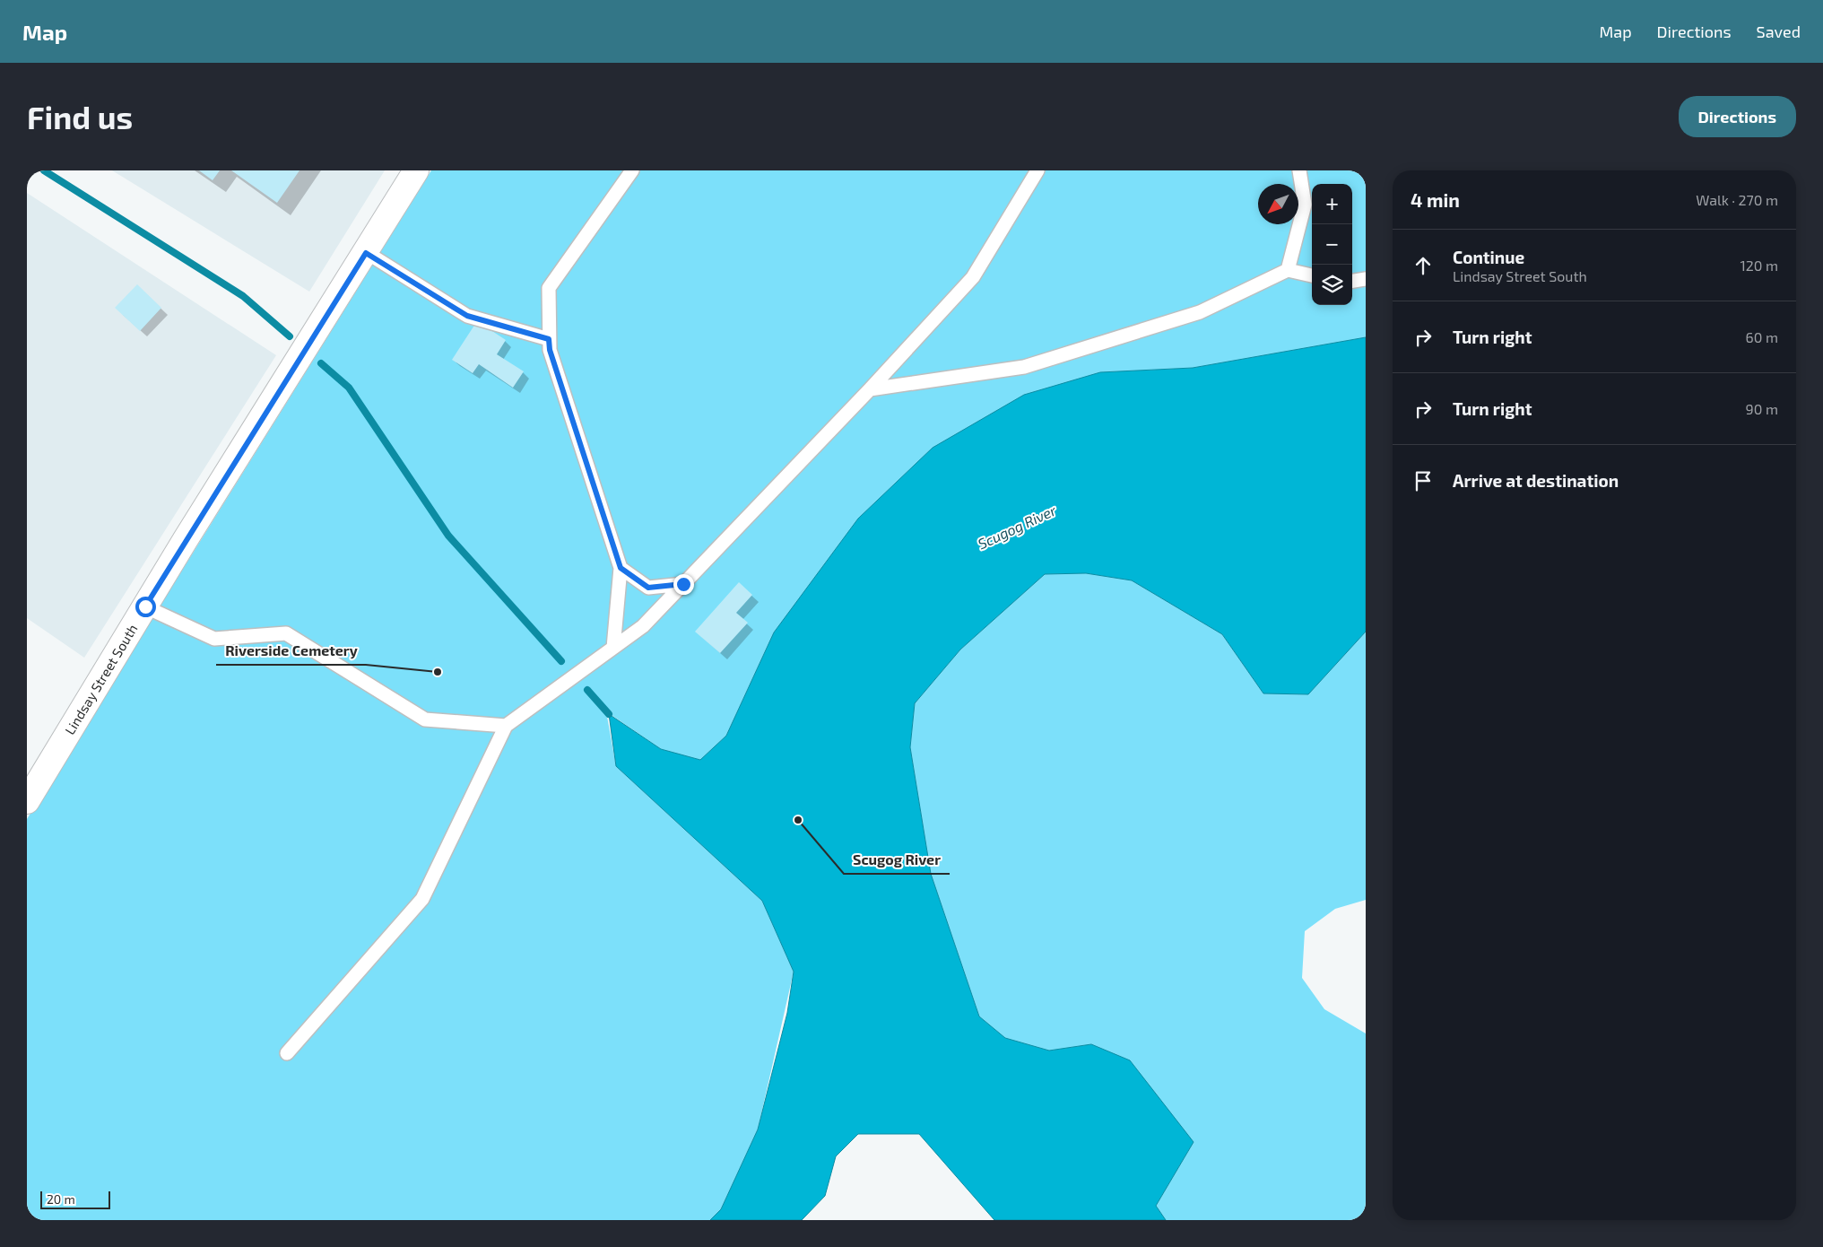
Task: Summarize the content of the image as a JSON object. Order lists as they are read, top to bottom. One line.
{"streets":{"main road":["Lindsay Street South"]},"water":["Scugog River"],"places":["Riverside Cemetery","Scugog River"],"scale_bar":"20 m","north":"bottom left","page":{"header":"Map","nav":["Map","Directions","Saved"],"buttons":"Directions","title":"Find us","heading":["4 min","Walk · 270 m"],"map_buttons":["+","−"],"list":[["Continue","Lindsay Street South","120 m"],["Turn right","60 m"],["Turn right","90 m"],"Arrive at destination"],"scale":"20 m"}}
